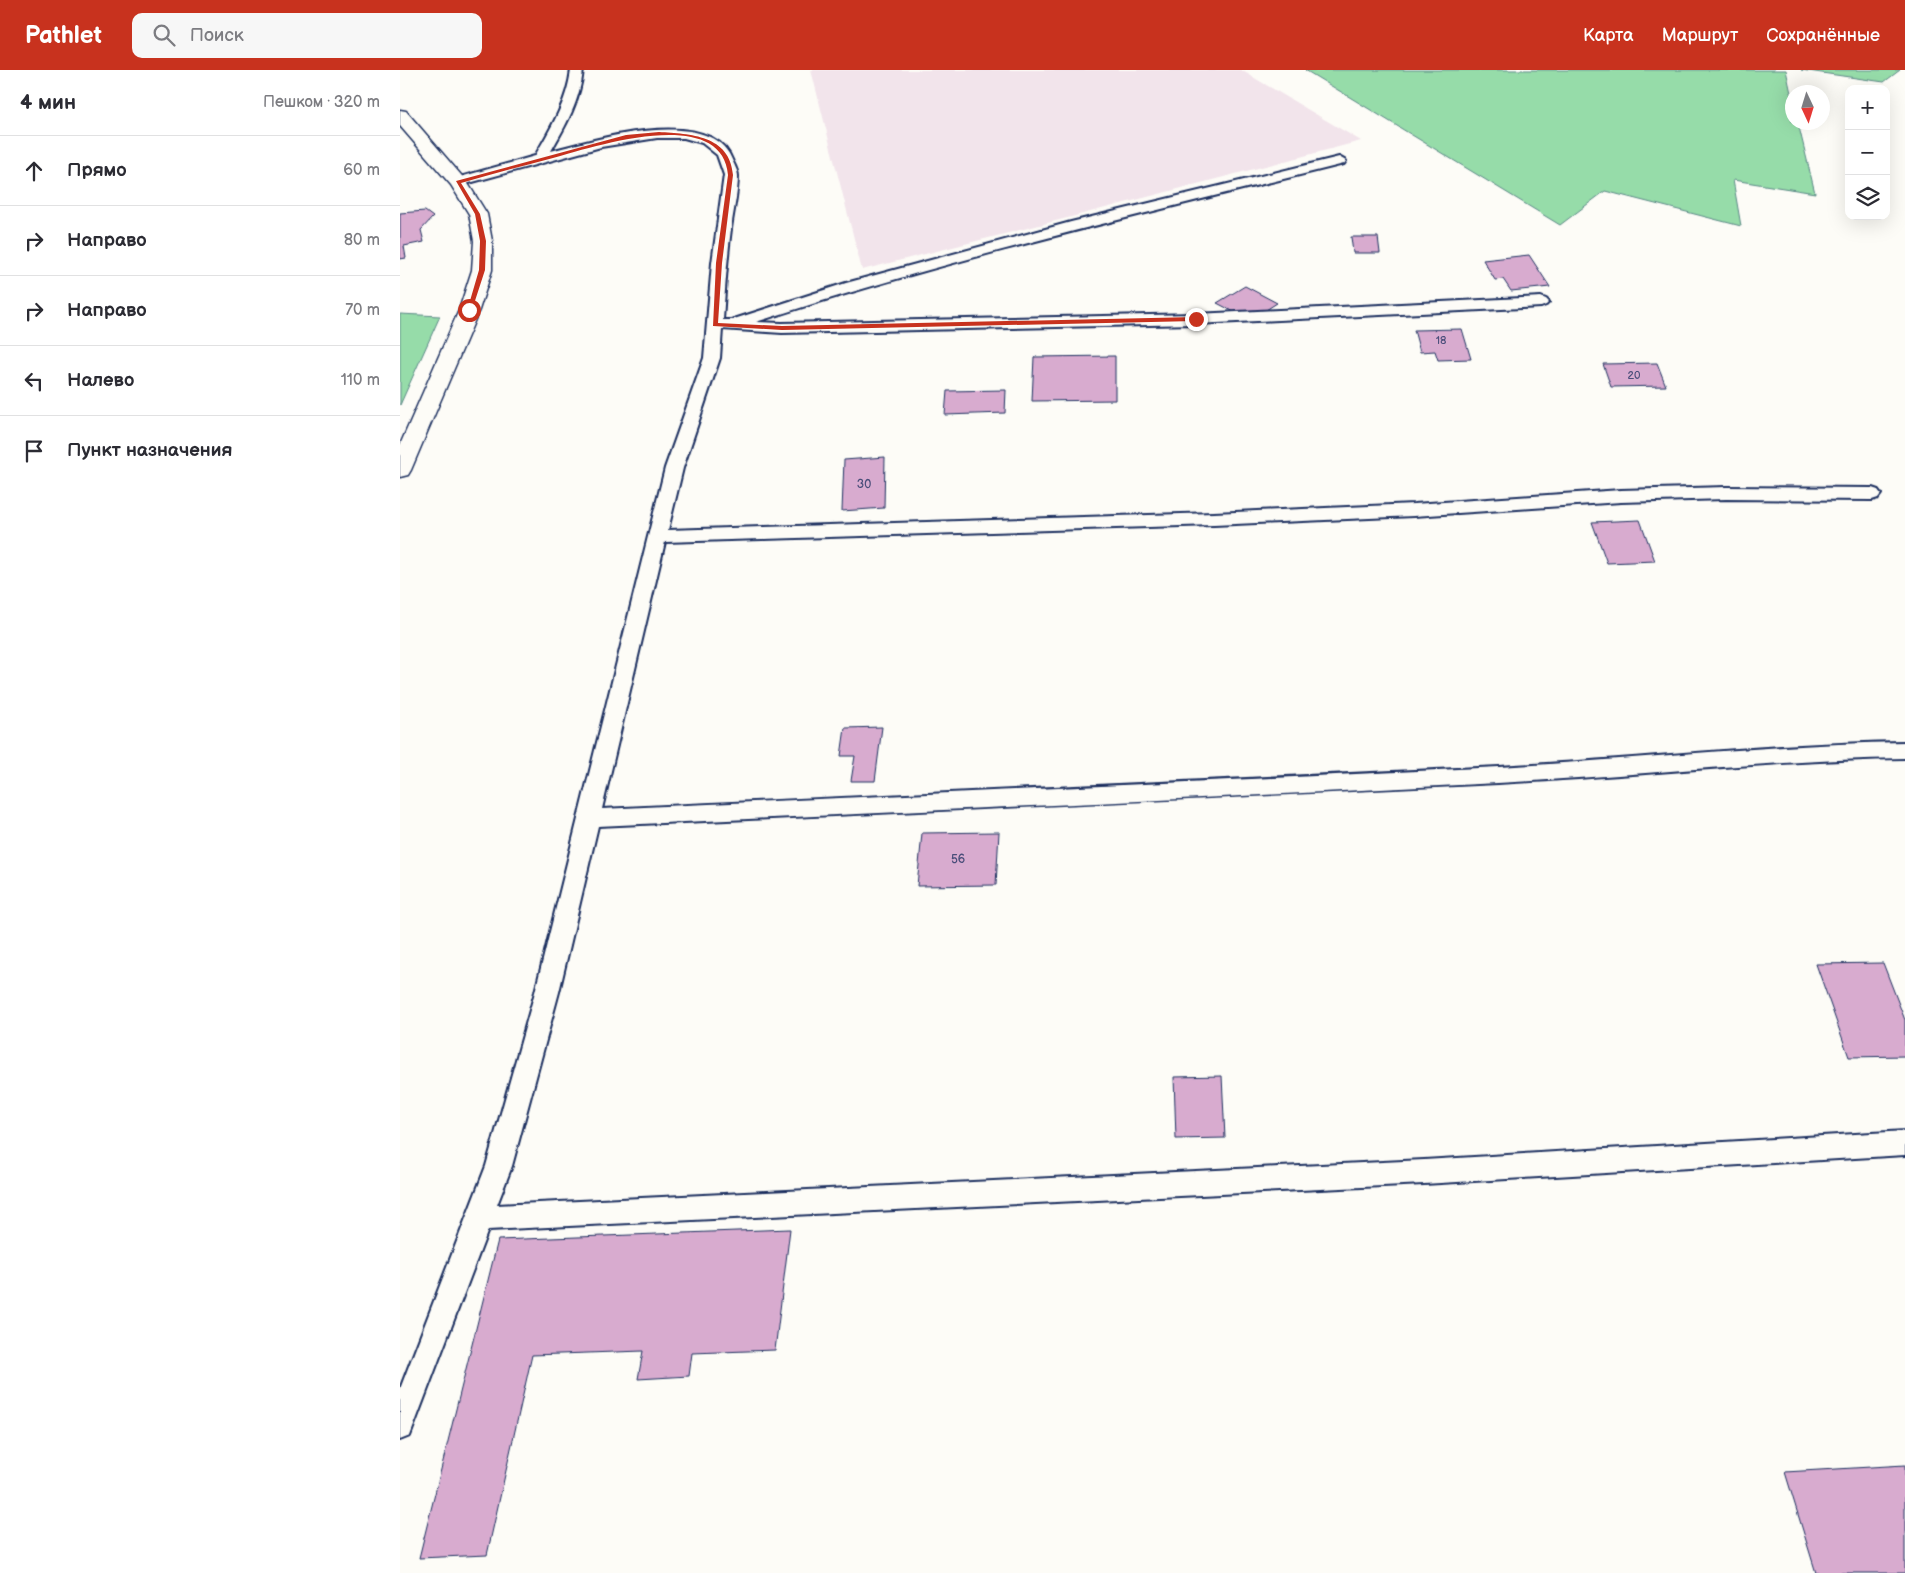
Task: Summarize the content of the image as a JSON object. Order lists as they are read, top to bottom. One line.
{"house_numbers":["18","20","30","56"],"north":"bottom","page":{"header":"Pathlet","search":"Поиск","nav":["Карта","Маршрут","Сохранённые"],"heading":["4 мин","Пешком · 320 m"],"map_buttons":["+","−"],"list":[["Прямо","60 m"],["Направо","80 m"],["Направо","70 m"],["Налево","110 m"],"Пункт назначения"]}}
